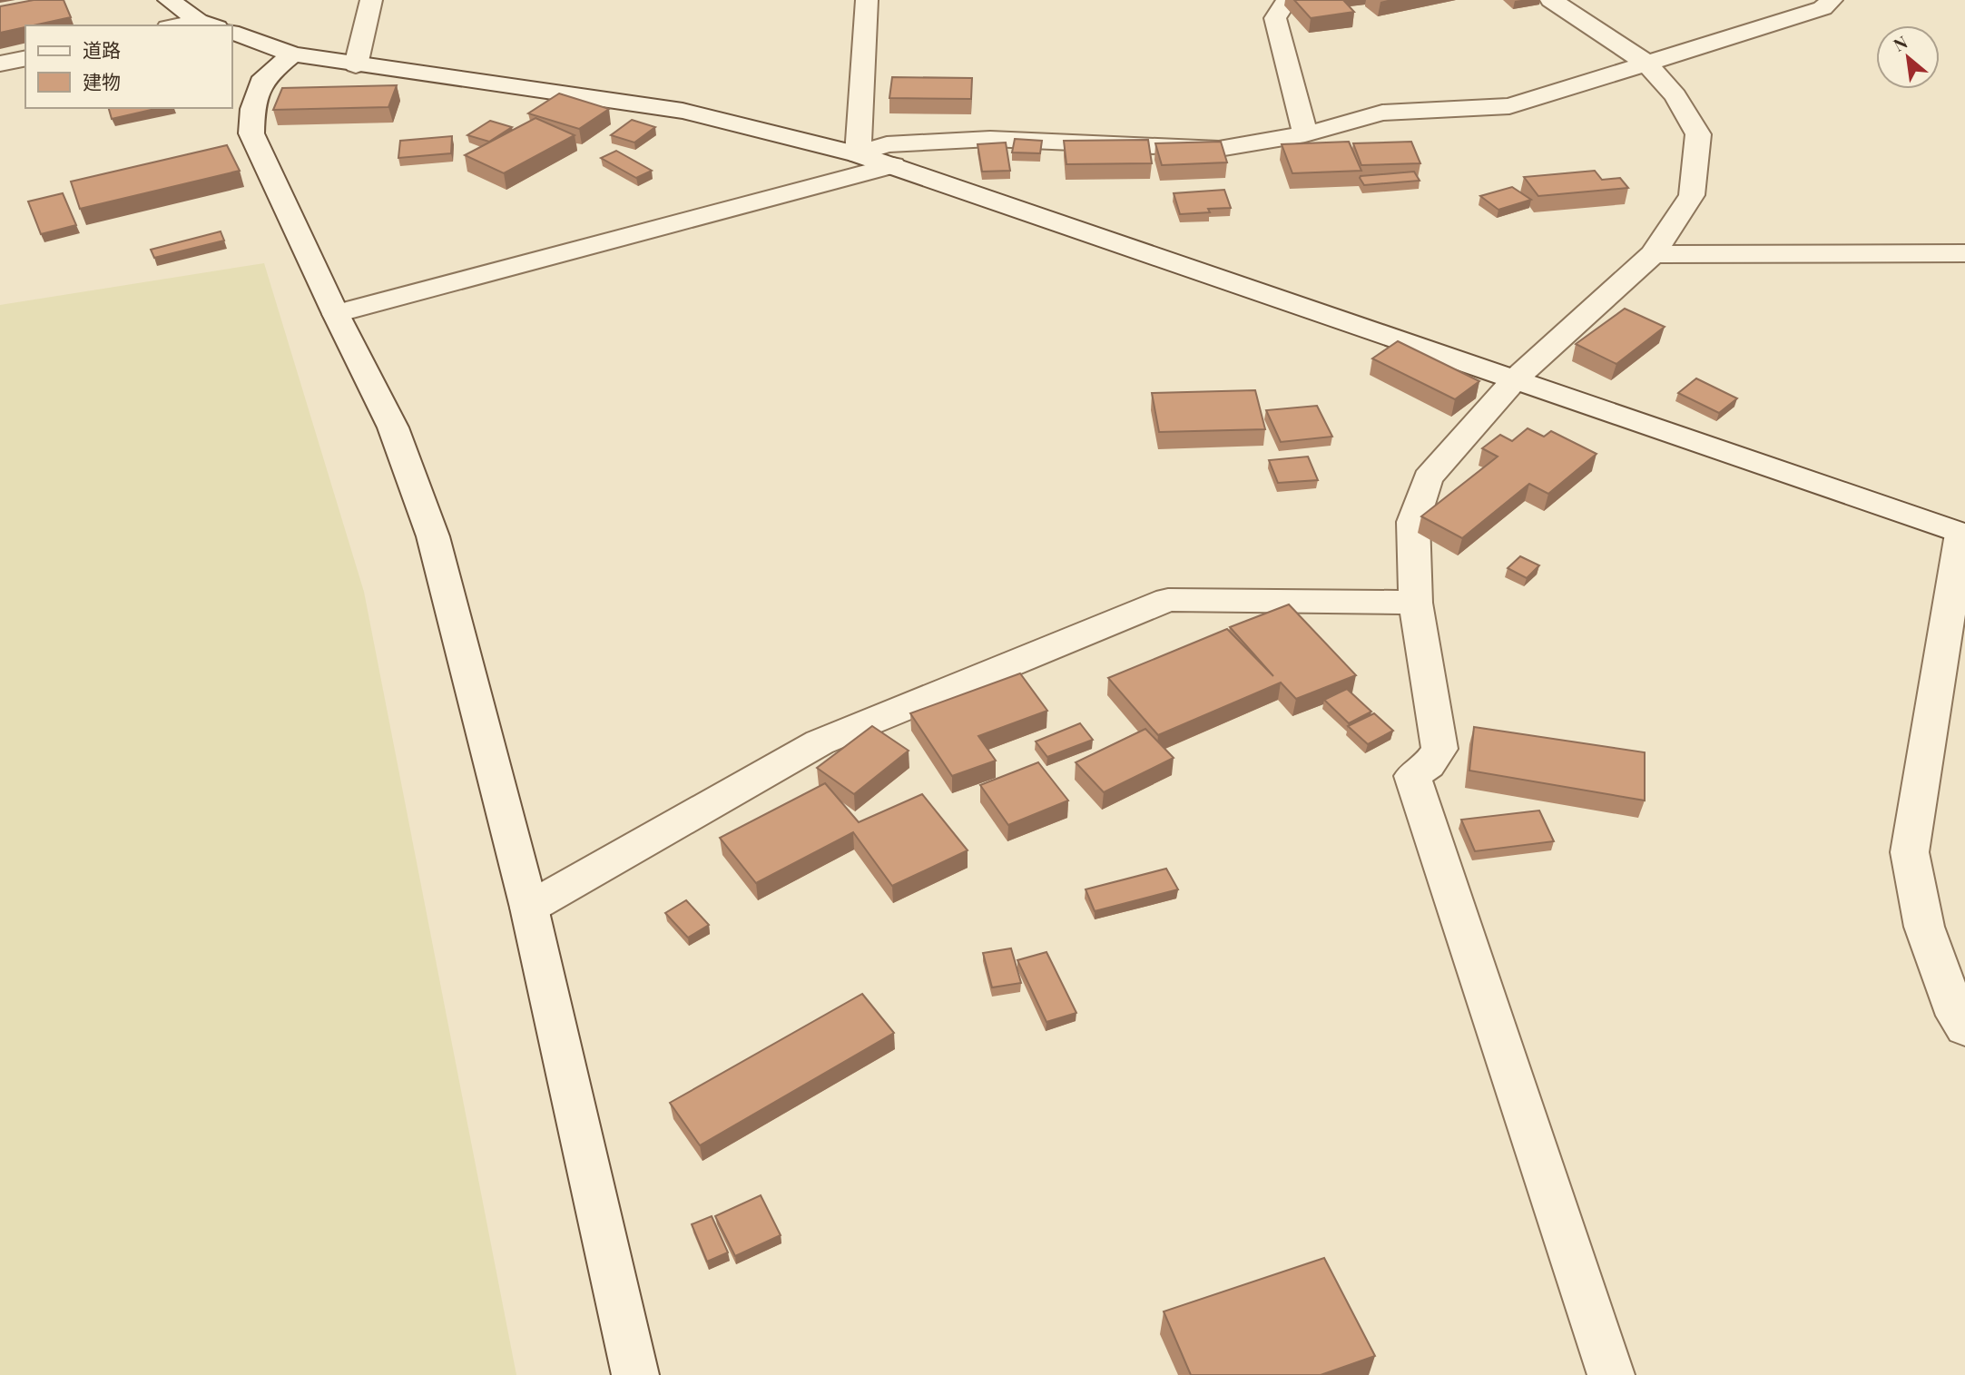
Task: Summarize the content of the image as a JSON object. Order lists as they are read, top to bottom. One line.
{"legend":["道路","建物"],"north":"top left"}
